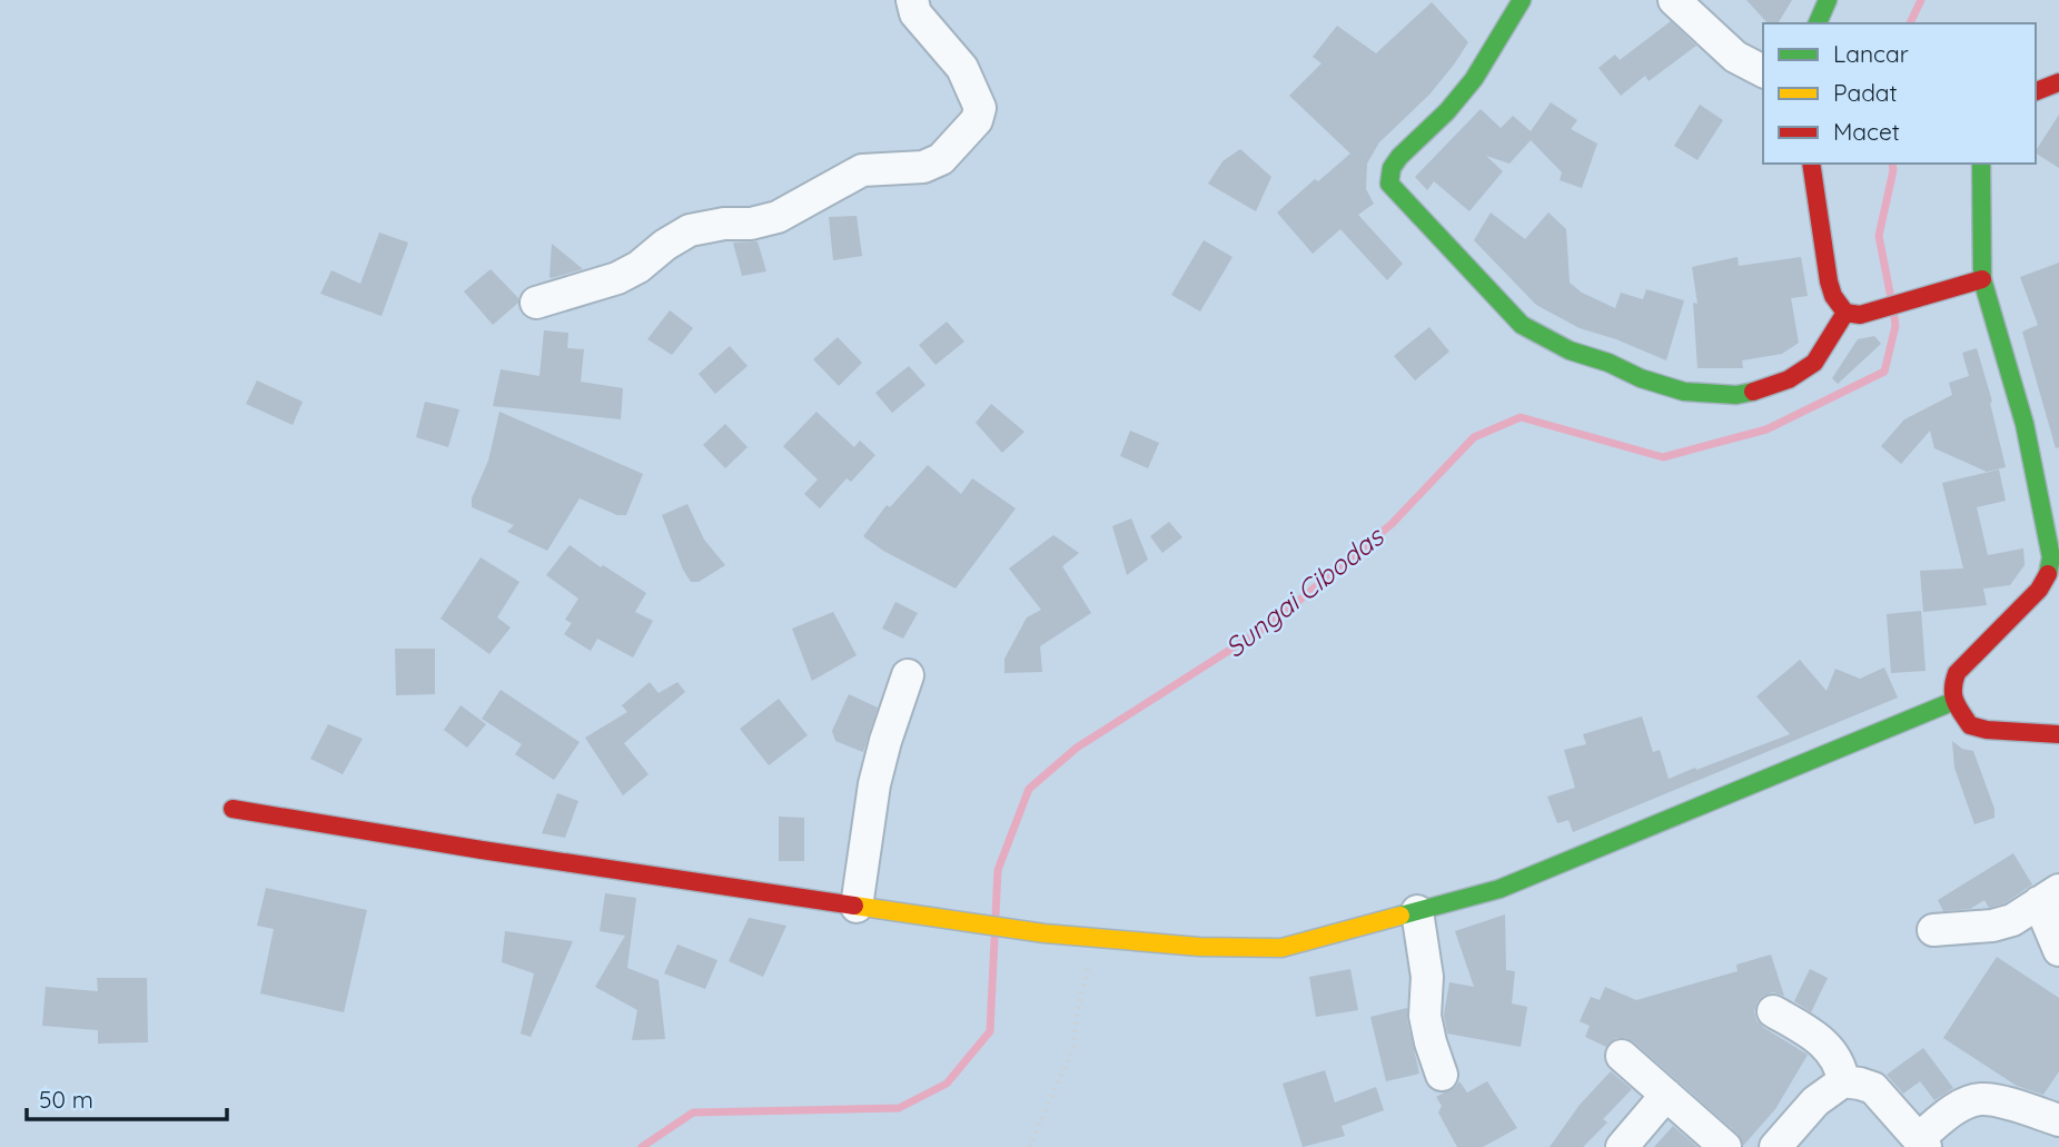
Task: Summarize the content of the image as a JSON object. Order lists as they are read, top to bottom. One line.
{"water":["Sungai Cibodas"],"legend":["Lancar","Padat","Macet"],"scale_bar":"50 m"}
